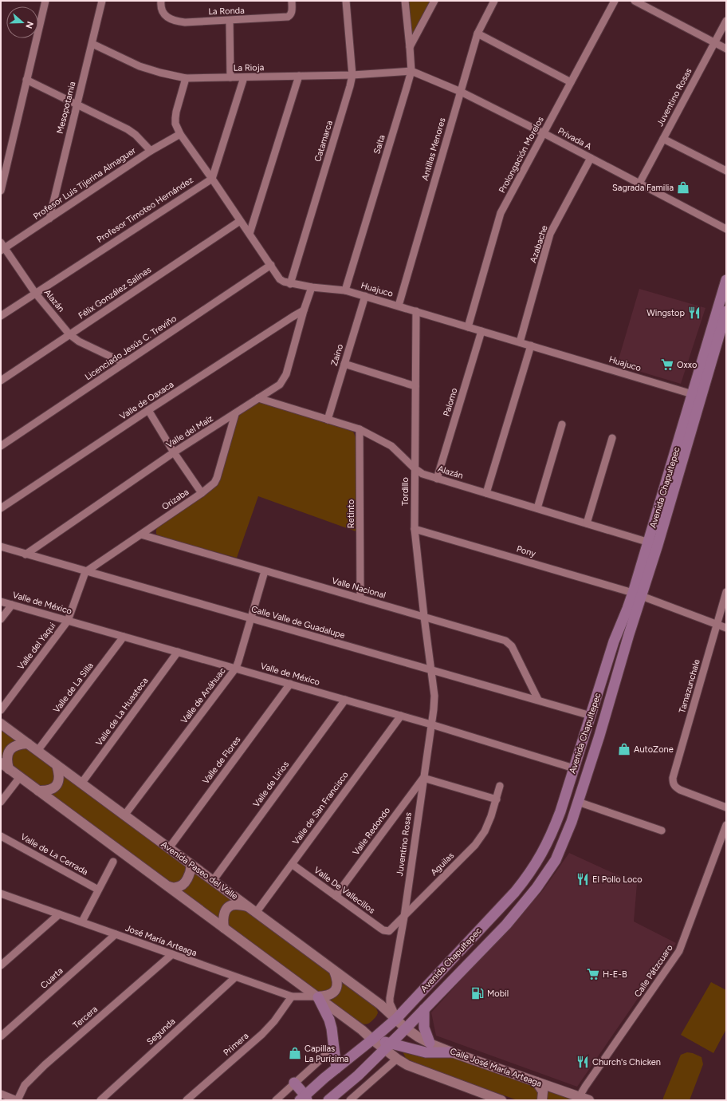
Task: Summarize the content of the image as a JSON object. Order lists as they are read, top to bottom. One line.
{"streets":{"main road":["Avenida Chapultepec"],"street":["La Ronda","La Rioja","Juventino Rosas","Mesopotamia","Privada A","Catamarca","Salta","Antillas Menores","Prolongación Morelos","Profesor Luis Tijerina Almaguer","Profesor Timoteo Hernández","Azabache","Huajuco","Félix González Salinas","Alazán","Licenciado Jesús C. Treviño","Zaino","Valle de Oaxaca","Palomo","Valle del Maíz","Tordillo","Orizaba","Retinto","Pony","Valle Nacional","Valle de México","Calle Valle de Guadalupe","Valle del Yaqui","Tamazunchale","Valle de La Silla","Valle de Anáhuac","Valle de La Huasteca","Valle de Flores","Valle de Lirios","Valle de San Francisco","Valle Redondo","Valle de La Cerrada","Aguilas","Avenida Paseo del Valle","Valle De Vallecillos","José María Arteaga","Calle Pátzcuaro","Cuarta","Tercera","Segunda","Primera","Calle José María Arteaga"]},"crossings":[["La Rioja","Mesopotamia"],["La Rioja","Privada A"],["La Rioja","Catamarca"],["La Rioja","Salta"],["La Rioja","Huajuco"],["Juventino Rosas","Privada A"],["Juventino Rosas","Avenida Chapultepec"],["Juventino Rosas","Tordillo"],["Juventino Rosas","Valle de México"],["Juventino Rosas","Calle Valle de Guadalupe"],["Juventino Rosas","Valle Redondo"],["Juventino Rosas","Aguilas"],["Juventino Rosas","Avenida Paseo del Valle"],["Mesopotamia","Profesor Luis Tijerina Almaguer"],["Privada A","Salta"],["Privada A","Antillas Menores"],["Privada A","Prolongación Morelos"],["Privada A","Azabache"],["Catamarca","Huajuco"],["Salta","Huajuco"],["Antillas Menores","Huajuco"],["Prolongación Morelos","Huajuco"],["Profesor Luis Tijerina Almaguer","Huajuco"],["Profesor Luis Tijerina Almaguer","Alazán"],["Profesor Timoteo Hernández","Huajuco"],["Profesor Timoteo Hernández","Alazán"],["Azabache","Huajuco"],["Huajuco","Félix González Salinas"],["Huajuco","Licenciado Jesús C. Treviño"],["Huajuco","Zaino"],["Huajuco","Palomo"],["Huajuco","Valle del Maíz"],["Huajuco","Avenida Chapultepec"],["Huajuco","Tordillo"],["Félix González Salinas","Alazán"],["Alazán","Licenciado Jesús C. Treviño"],["Alazán","Zaino"],["Alazán","Palomo"],["Alazán","Valle del Maíz"],["Alazán","Avenida Chapultepec"],["Alazán","Tordillo"],["Alazán","Retinto"],["Valle de Oaxaca","Valle del Maíz"],["Valle del Maíz","Orizaba"],["Valle del Maíz","Calle Valle de Guadalupe"],["Avenida Chapultepec","Pony"],["Avenida Chapultepec","Valle de México"],["Avenida Chapultepec","Calle Valle de Guadalupe"],["Avenida Chapultepec","Avenida Paseo del Valle"],["Avenida Chapultepec","Calle José María Arteaga"],["Tordillo","Pony"],["Tordillo","Valle Nacional"],["Tordillo","Calle Valle de Guadalupe"],["Orizaba","Valle Nacional"],["Orizaba","Calle Valle de Guadalupe"],["Orizaba","Valle del Yaqui"],["Retinto","Valle Nacional"],["Pony","Tamazunchale"],["Valle Nacional","Calle Valle de Guadalupe"],["Valle Nacional","Valle de Anáhuac"],["Valle de México","Valle del Yaqui"],["Valle de México","Valle de La Silla"],["Valle de México","Valle de Anáhuac"],["Valle de México","Valle de La Huasteca"],["Valle de México","Valle de Flores"],["Valle de México","Valle de Lirios"],["Valle de México","Valle de San Francisco"],["Calle Valle de Guadalupe","Valle del Yaqui"],["Calle Valle de Guadalupe","Valle de Anáhuac"],["Valle de La Silla","Avenida Paseo del Valle"],["Valle de Anáhuac","Avenida Paseo del Valle"],["Valle de La Huasteca","Avenida Paseo del Valle"],["Valle de Flores","Avenida Paseo del Valle"],["Valle de Lirios","Avenida Paseo del Valle"],["Valle de San Francisco","Avenida Paseo del Valle"],["Valle de San Francisco","Valle De Vallecillos"],["Valle Redondo","Valle De Vallecillos"],["Aguilas","Valle De Vallecillos"],["Avenida Paseo del Valle","Calle José María Arteaga"],["José María Arteaga","Cuarta"],["José María Arteaga","Tercera"],["José María Arteaga","Segunda"],["José María Arteaga","Primera"],["Calle Pátzcuaro","Calle José María Arteaga"]],"places":{"shop":["Sagrada Familia","AutoZone","Capillas La Purísima"],"restaurant":["Wingstop","El Pollo Loco","Church's Chicken"],"supermarket":["Oxxo","H-E-B"],"fuel station":["Mobil"]},"north":"right"}
